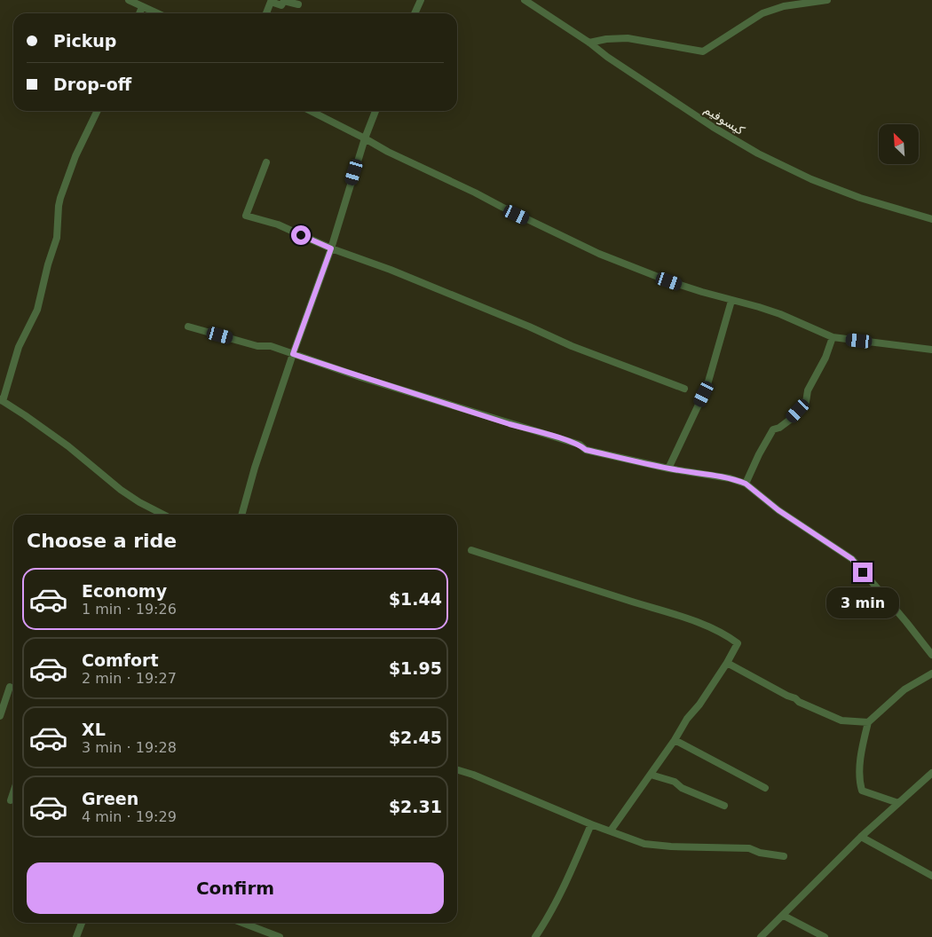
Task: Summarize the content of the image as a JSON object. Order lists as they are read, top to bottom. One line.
{"streets":{"street":["كيسوفيم"]},"north":"top left","page":{"banner":["Pickup","Drop-off"],"heading":"Choose a ride","list":[{"name":"Economy","note":"1 min · 19:26","value":"$1.44"},{"name":"Comfort","note":"2 min · 19:27","value":"$1.95"},{"name":"XL","note":"3 min · 19:28","value":"$2.45"},{"name":"Green","note":"4 min · 19:29","value":"$2.31"}],"bubble":"3 min","buttons":"Confirm"}}
